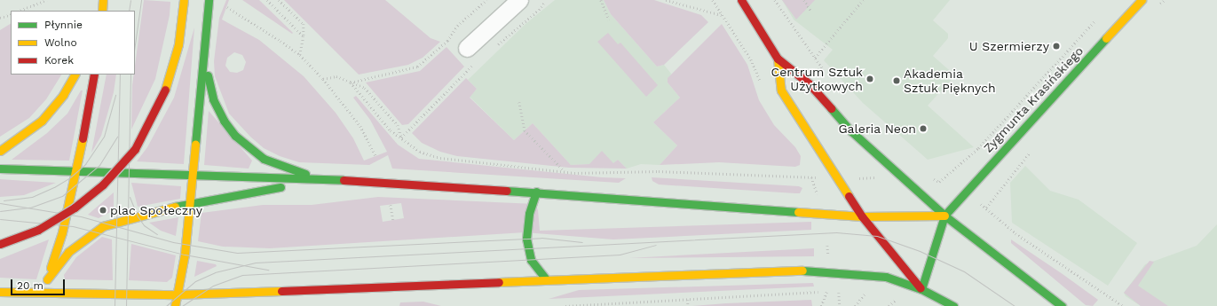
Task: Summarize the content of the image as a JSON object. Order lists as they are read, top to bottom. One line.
{"streets":{"main road":["Zygmunta Krasińskiego"]},"places":["U Szermierzy","Centrum Sztuk Użytkowych","Akademia Sztuk Pięknych","Galeria Neon","plac Społeczny"],"legend":["Płynnie","Wolno","Korek"],"scale_bar":"20 m"}
